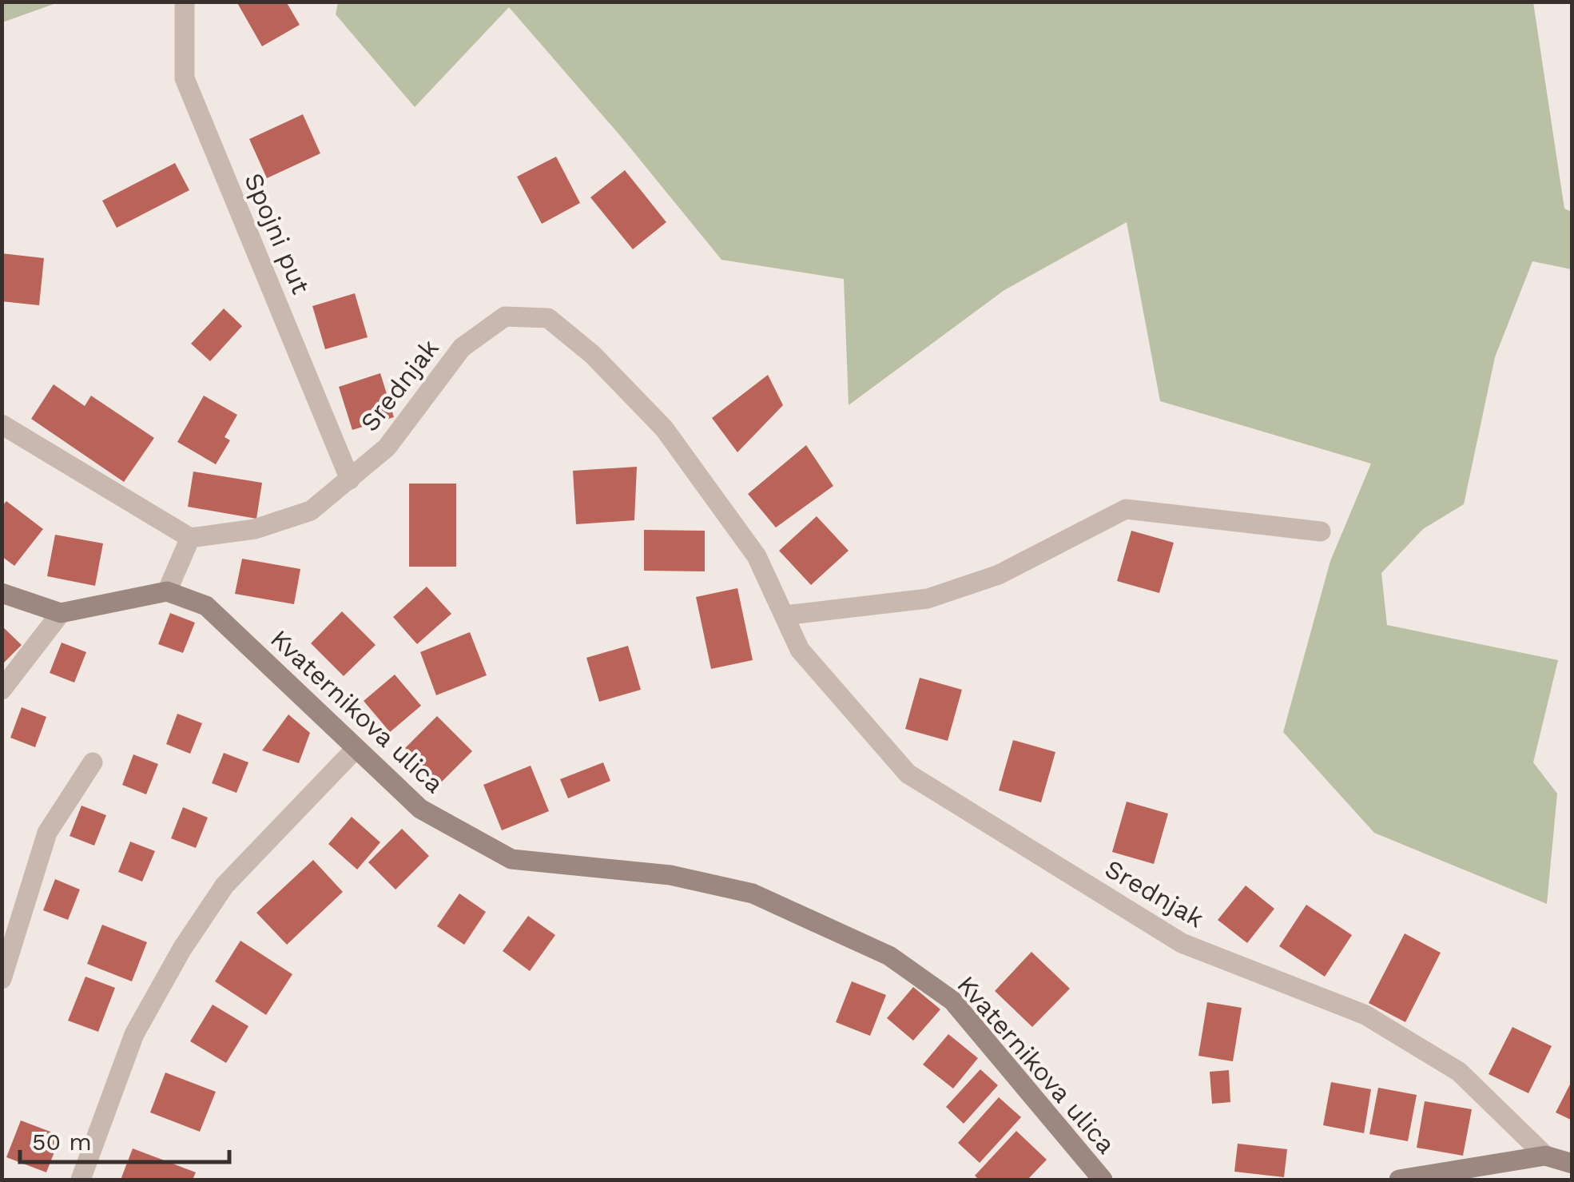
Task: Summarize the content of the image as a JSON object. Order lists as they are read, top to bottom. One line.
{"streets":{"street":["Spojni put","Srednjak","Kvaternikova ulica"]},"crossings":[["Spojni put","Srednjak"]],"scale_bar":"50 m"}
